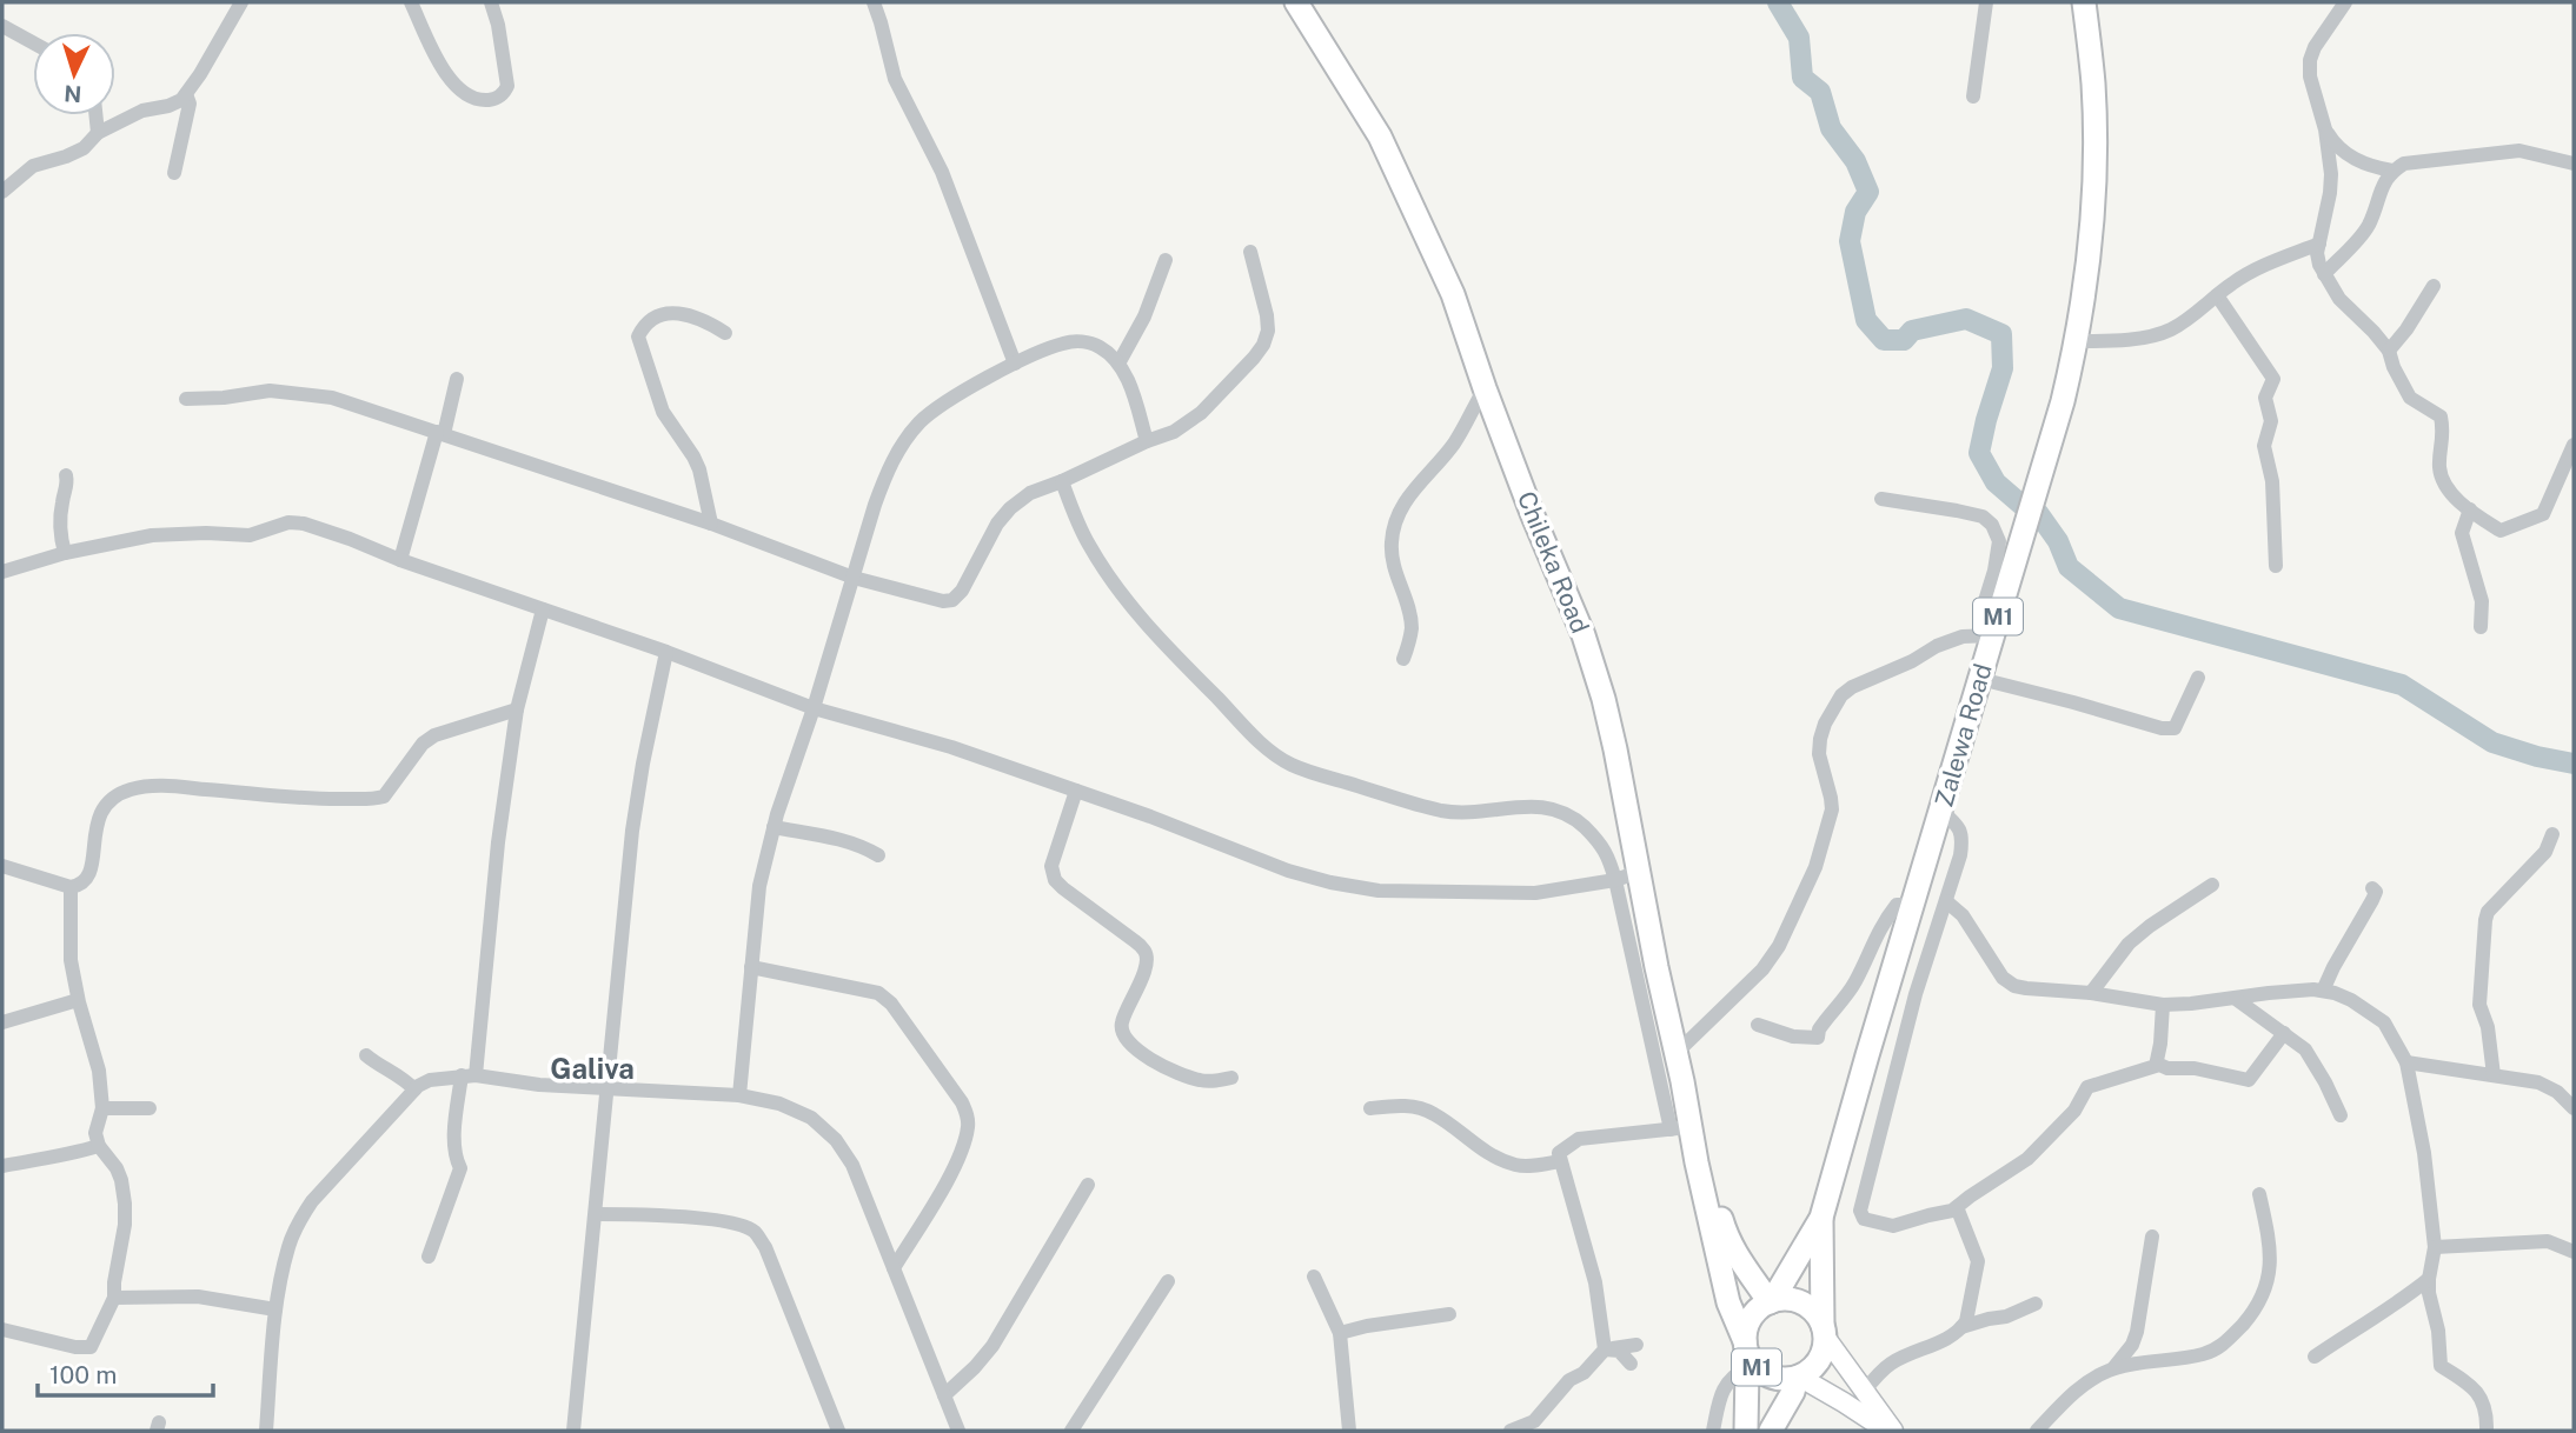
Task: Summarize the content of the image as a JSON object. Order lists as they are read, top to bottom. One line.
{"streets":{"highway":["Chileka Road","M1","Zalewa Road"]},"crossings":[["Chileka Road","M1"],["Chileka Road","Zalewa Road"],["M1","Zalewa Road"]],"districts":["Galiva"],"scale_bar":"100 m","north":"bottom"}
